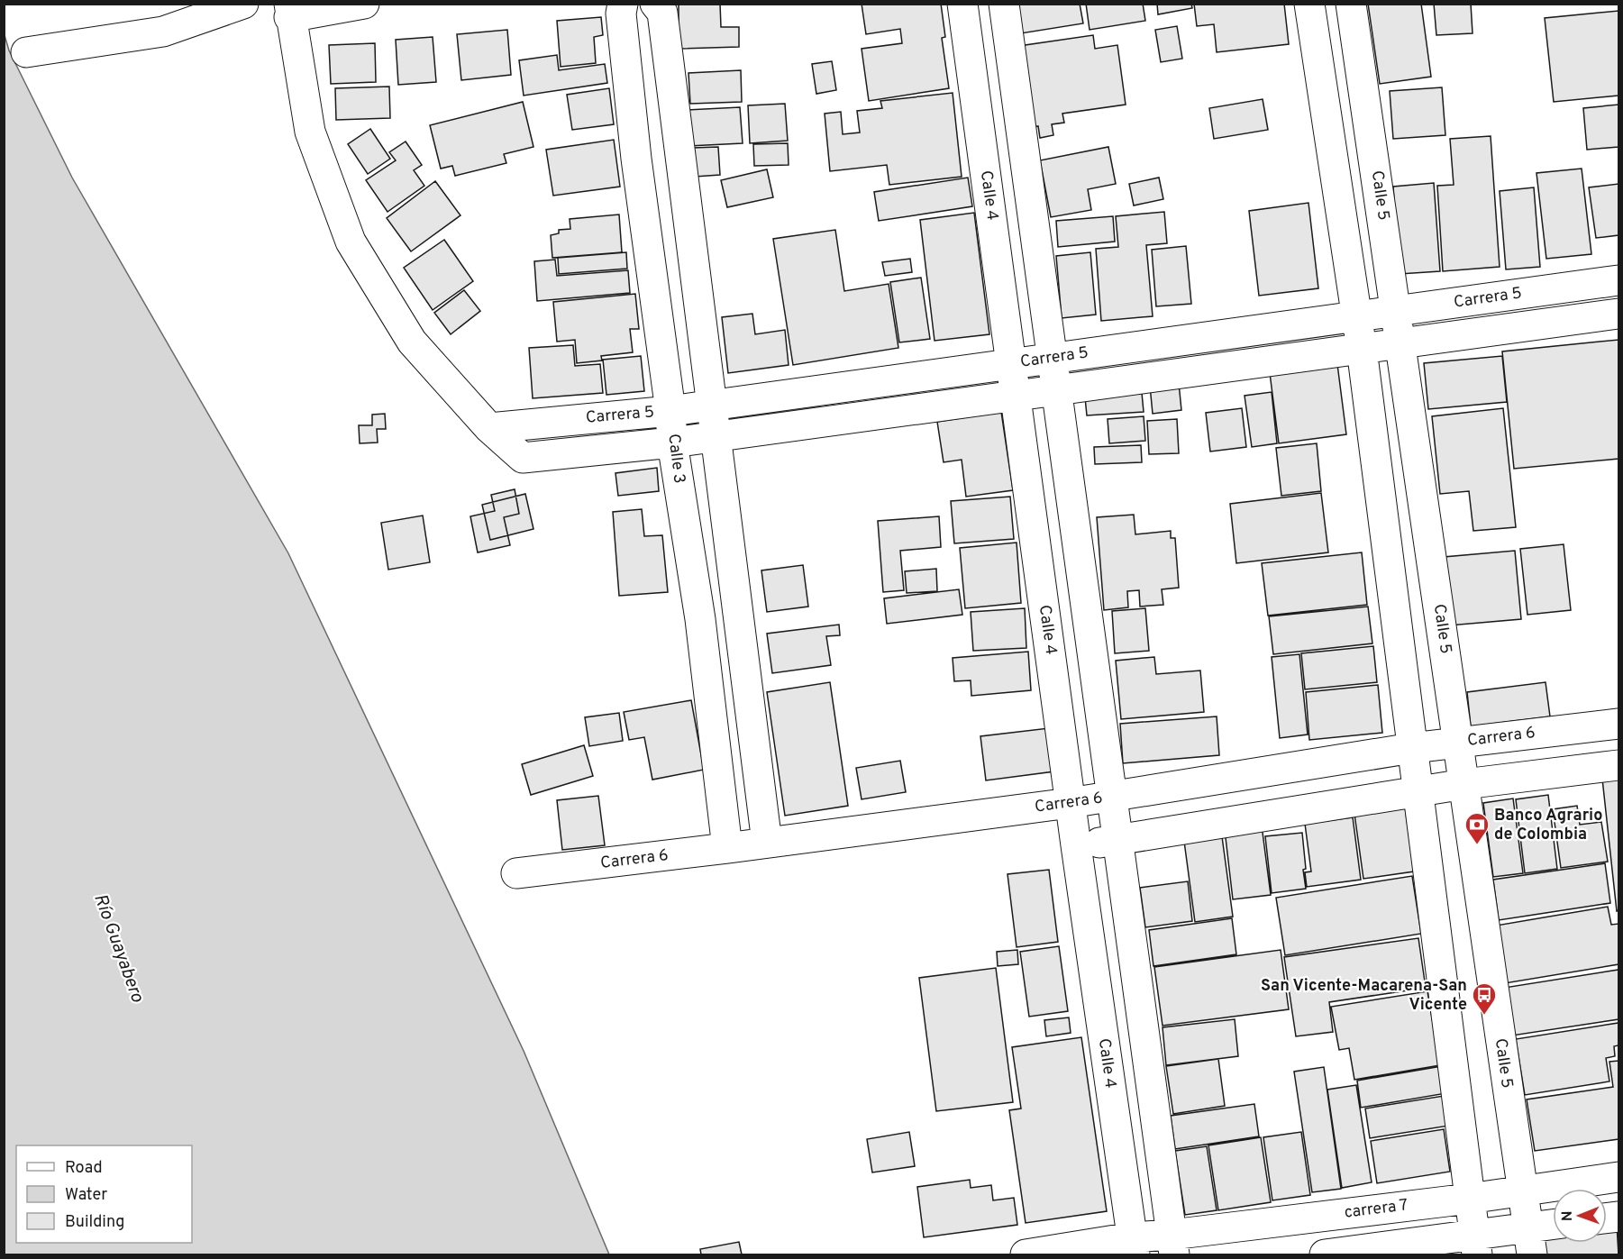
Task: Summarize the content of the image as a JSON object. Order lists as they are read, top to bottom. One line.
{"streets":{"street":["Calle 4","Calle 5","Carrera 5","Calle 3","Carrera 6","carrera 7"]},"crossings":[["Calle 4","Carrera 5"],["Calle 4","Carrera 6"],["Calle 4","carrera 7"],["Calle 5","Carrera 5"],["Calle 5","Carrera 6"],["Calle 5","carrera 7"],["Carrera 5","Calle 3"],["Calle 3","Carrera 6"]],"water":["Río Guayabero"],"places":{"bank":["Banco Agrario de Colombia"],"bus stop":["San Vicente-Macarena-San Vicente"]},"legend":["Road","Water","Building"],"north":"left"}
